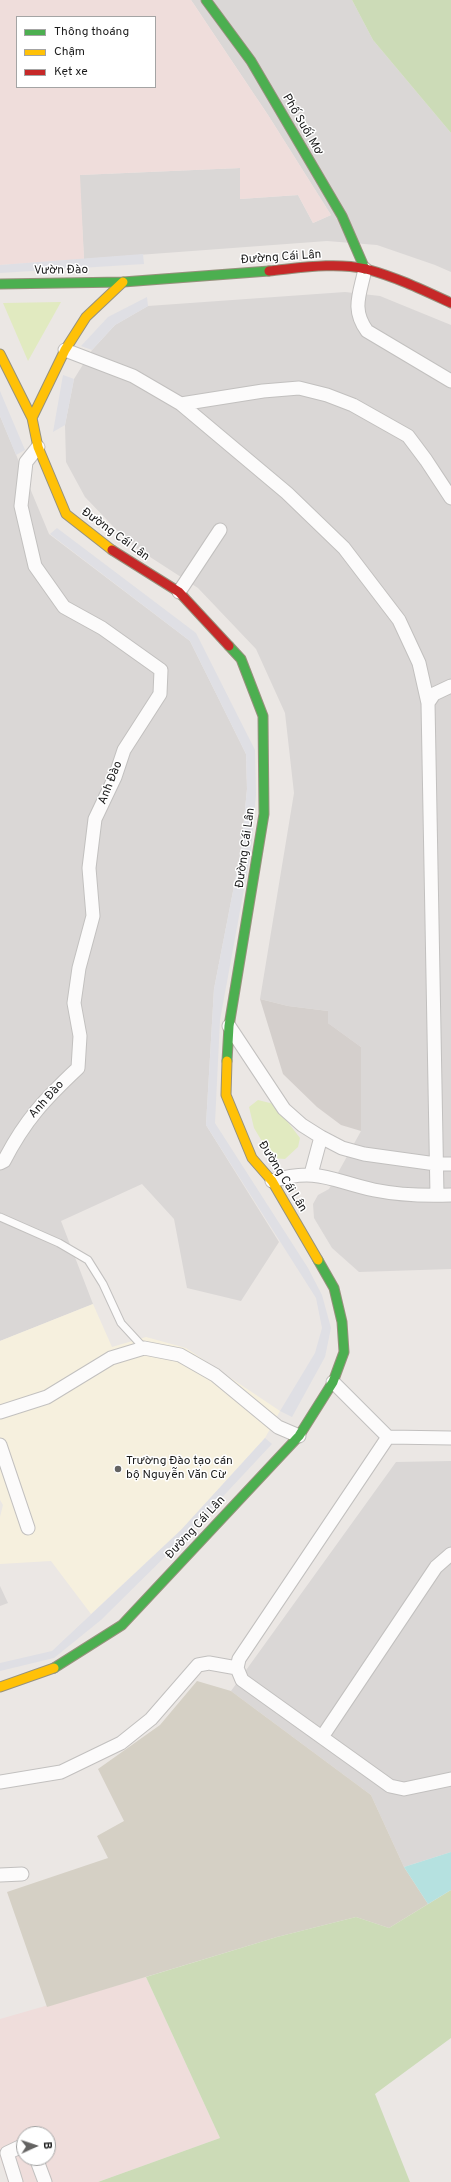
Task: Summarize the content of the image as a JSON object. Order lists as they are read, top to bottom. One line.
{"streets":{"main road":["Phố Suối Mơ","Đường Cái Lân","Vườn Đào"],"street":["Anh Đào"]},"crossings":[["Phố Suối Mơ","Đường Cái Lân"],["Đường Cái Lân","Vườn Đào"],["Đường Cái Lân","Anh Đào"]],"places":["Trường Đào tạo cán bộ Nguyễn Văn Cừ"],"legend":["Thông thoáng","Chậm","Kẹt xe"],"north":"right"}
